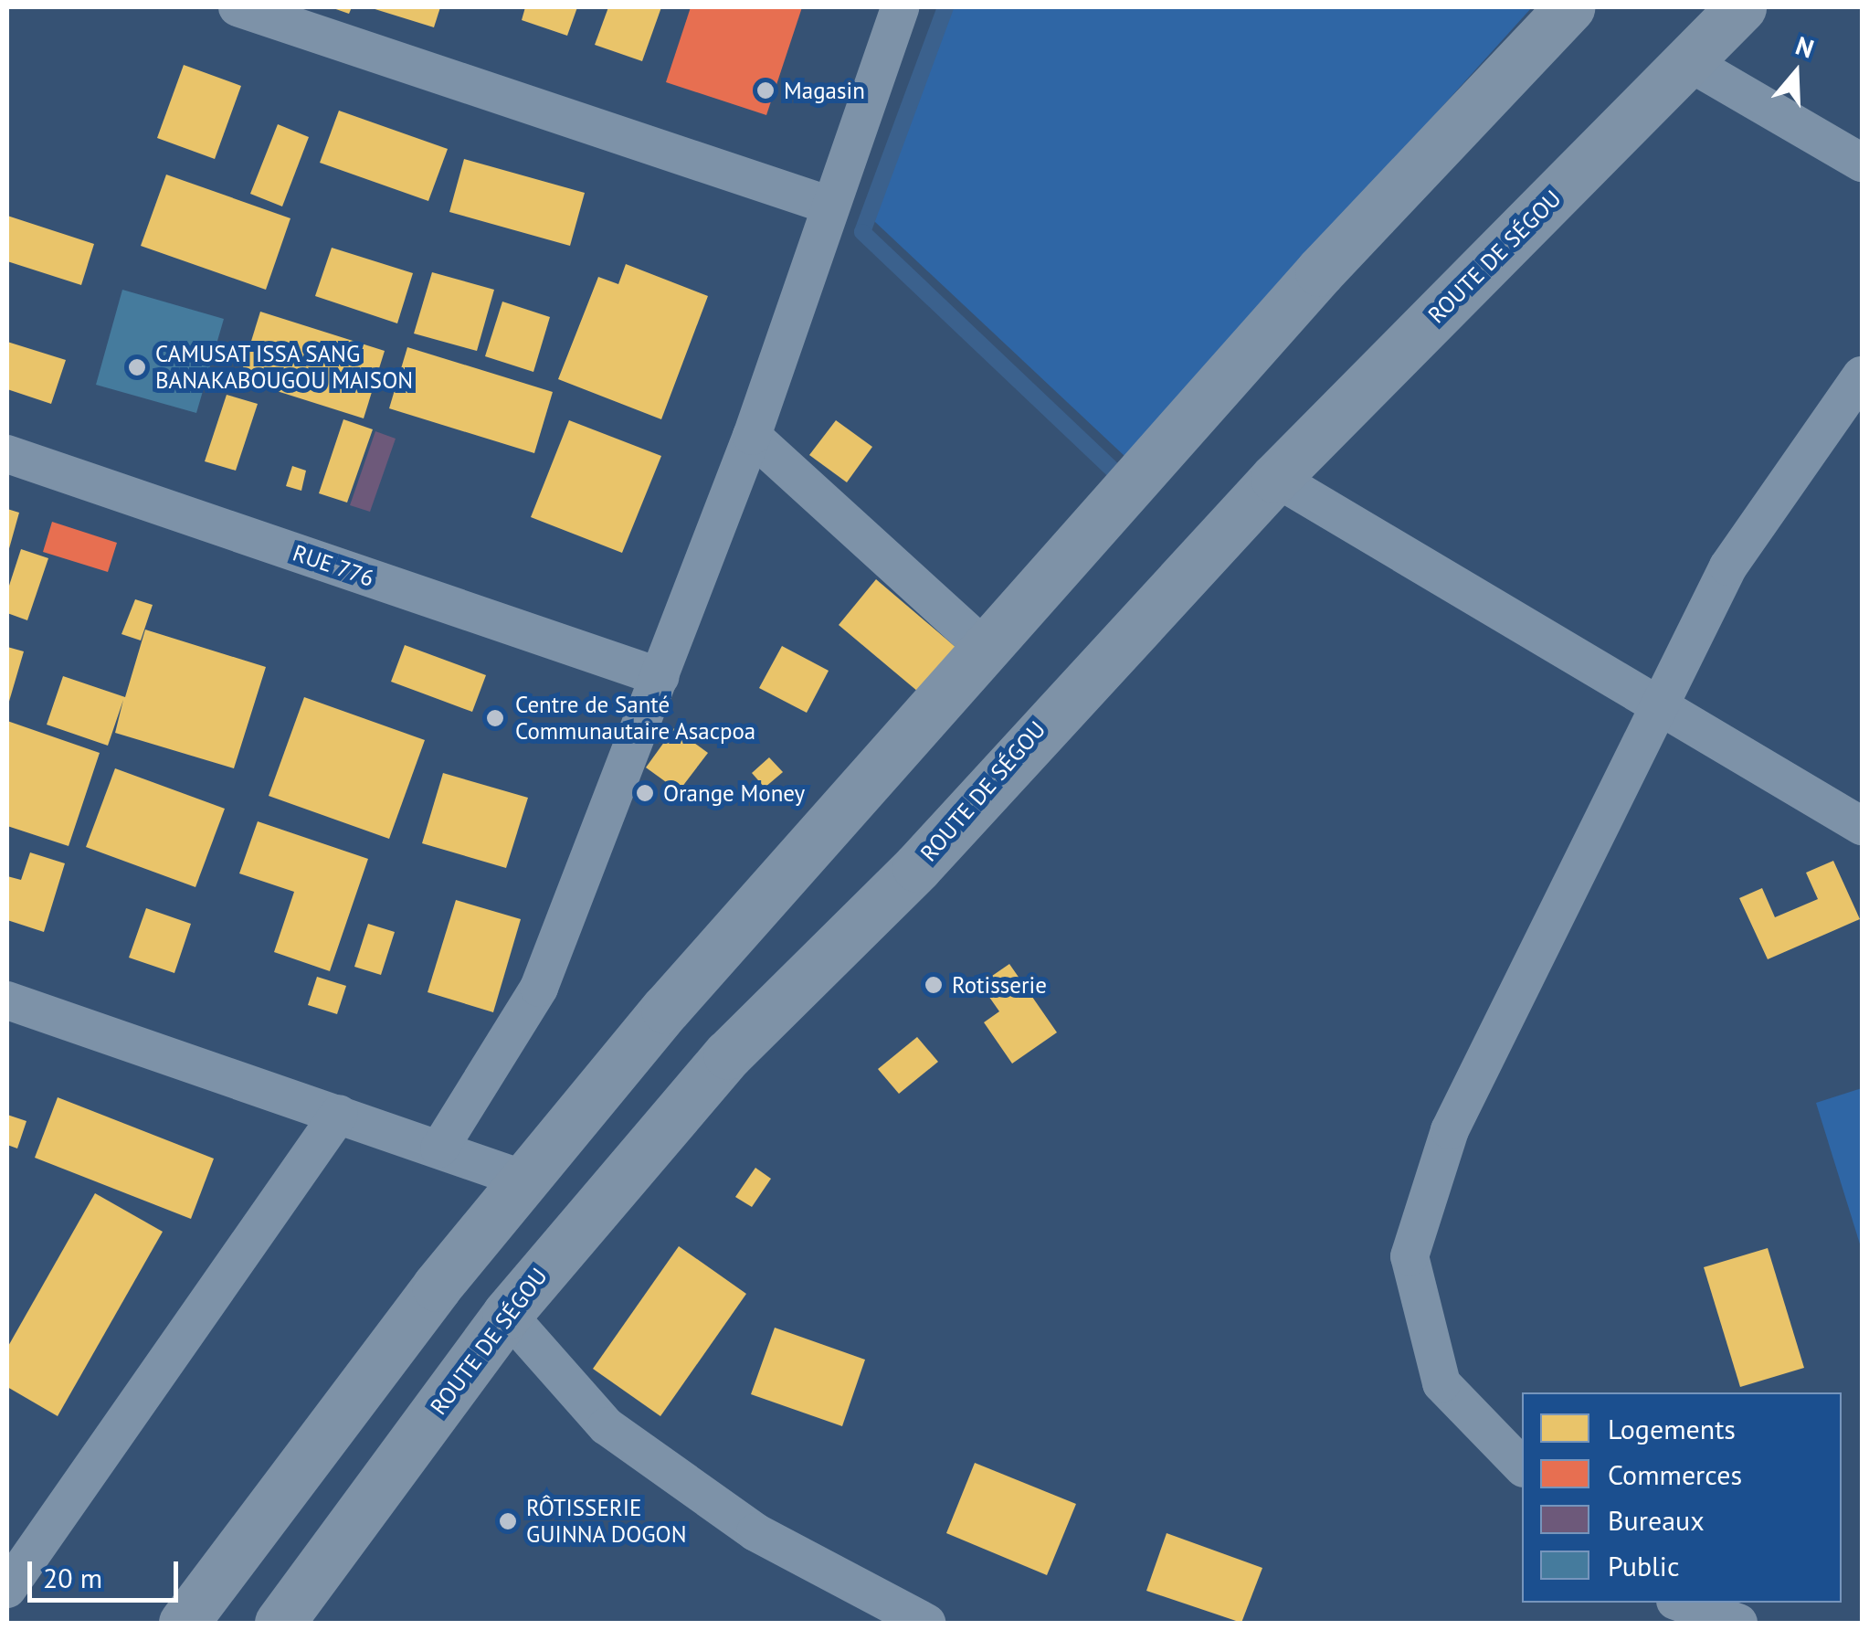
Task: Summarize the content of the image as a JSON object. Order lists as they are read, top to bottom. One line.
{"streets":{"highway":["ROUTE DE SÉGOU"],"street":["RUE 776"]},"places":["Magasin","CAMUSAT ISSA SANG BANAKABOUGOU MAISON","Centre de Santé Communautaire Asacpoa","Orange Money","Rotisserie","RÔTISSERIE GUINNA DOGON"],"legend":["Logements","Commerces","Bureaux","Public"],"scale_bar":"20 m","north":"top"}
